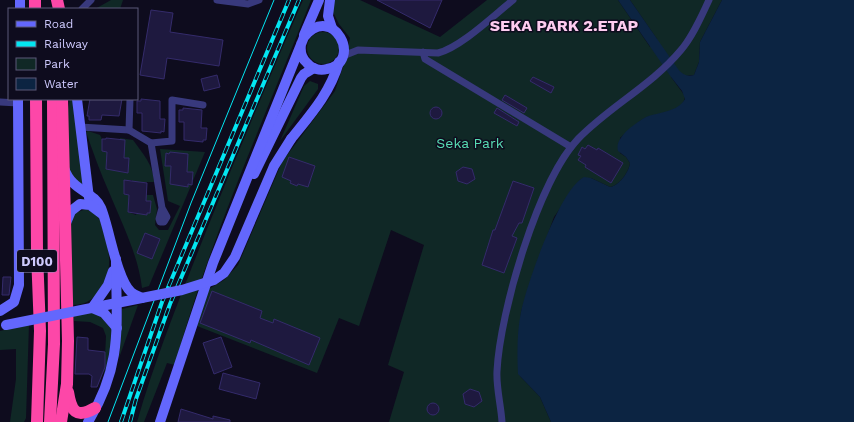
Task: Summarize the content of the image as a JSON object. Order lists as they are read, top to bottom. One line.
{"streets":{"highway":["D100"]},"districts":["SEKA PARK 2.ETAP"],"parks":["Seka Park"],"legend":["Road","Railway","Park","Water"]}
